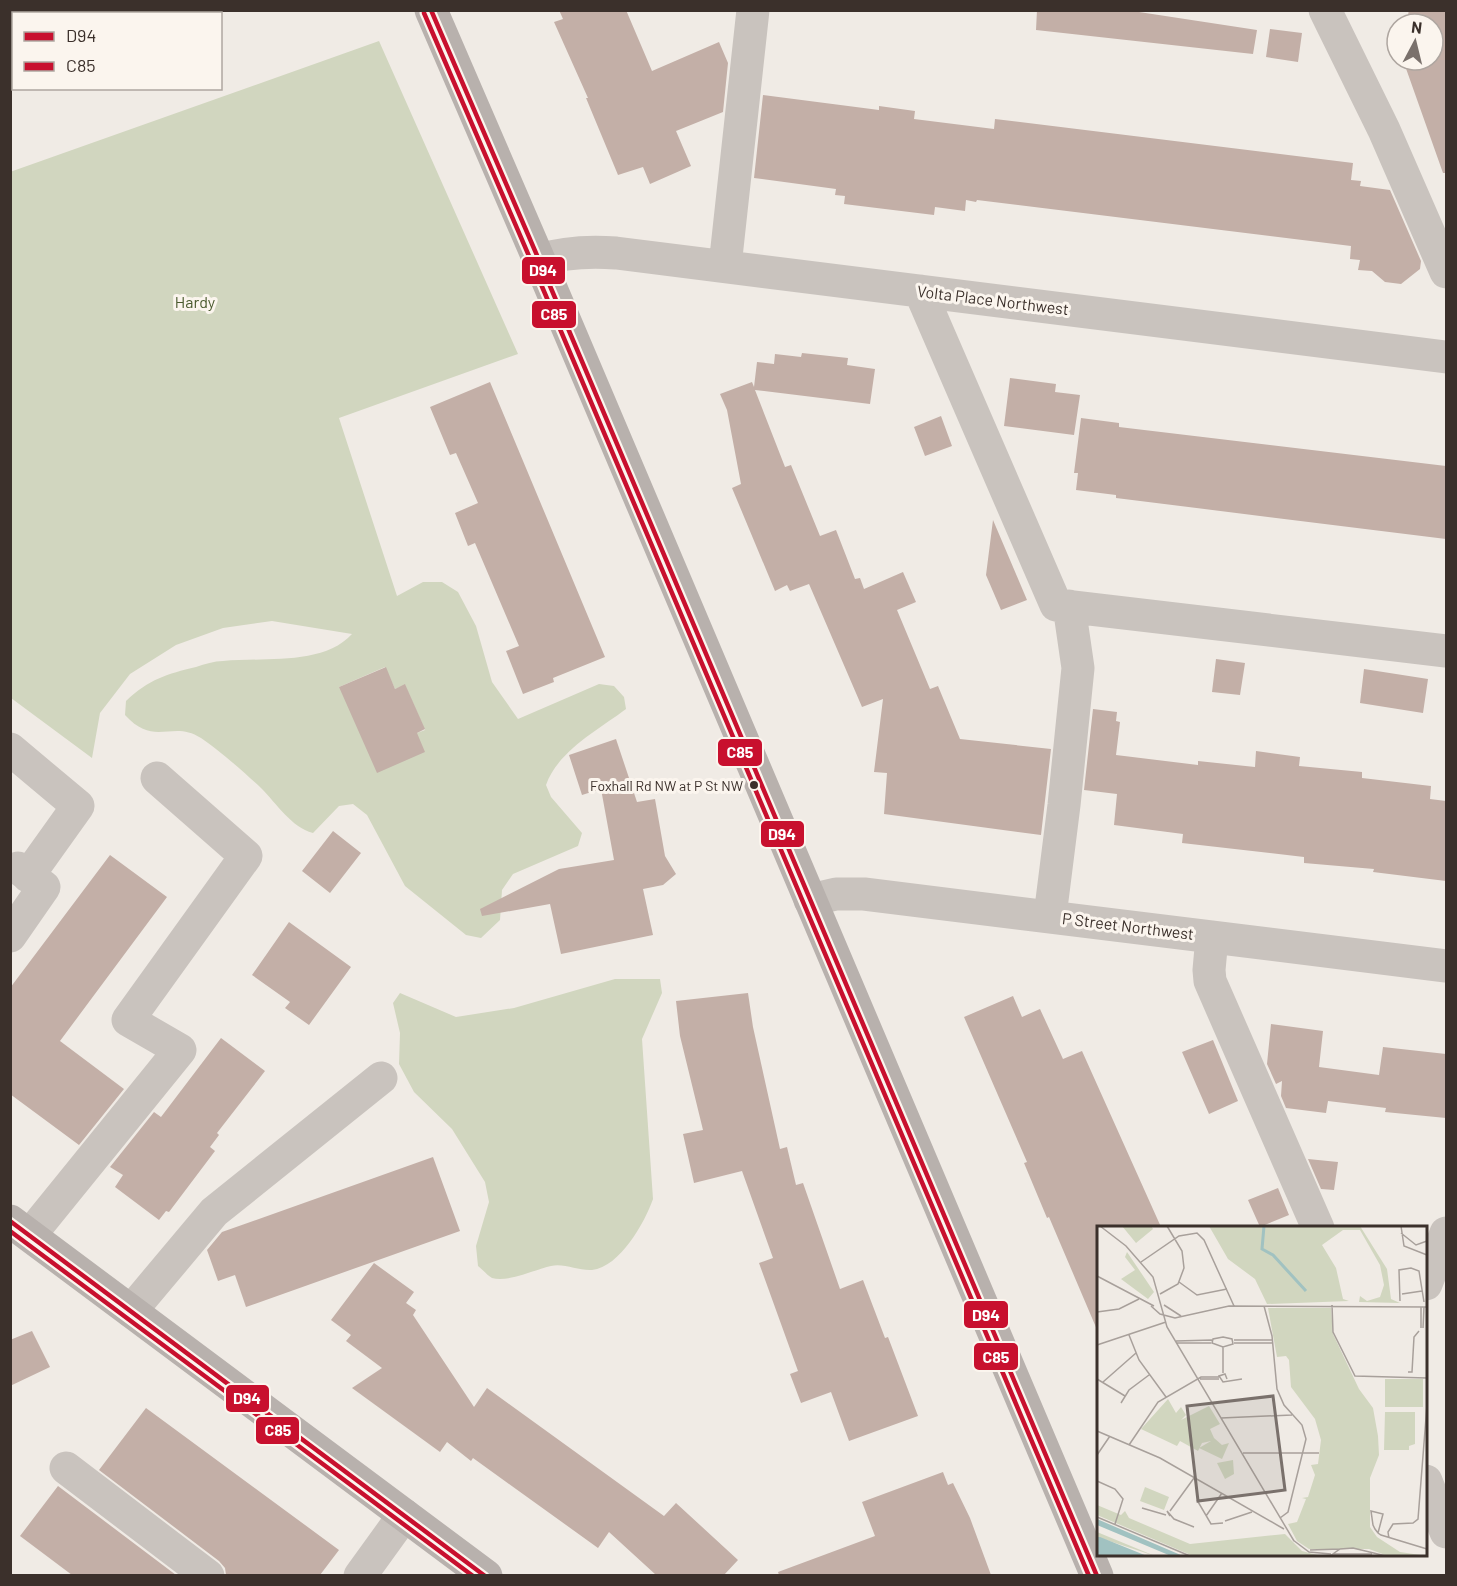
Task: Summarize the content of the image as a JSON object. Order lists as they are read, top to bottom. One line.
{"streets":{"street":["Volta Place Northwest","P Street Northwest"]},"parks":["Hardy"],"places":["Foxhall Rd NW at P St NW"],"lines":["transit line D94","transit line C85"],"legend":["D94","C85"],"north":"top"}
